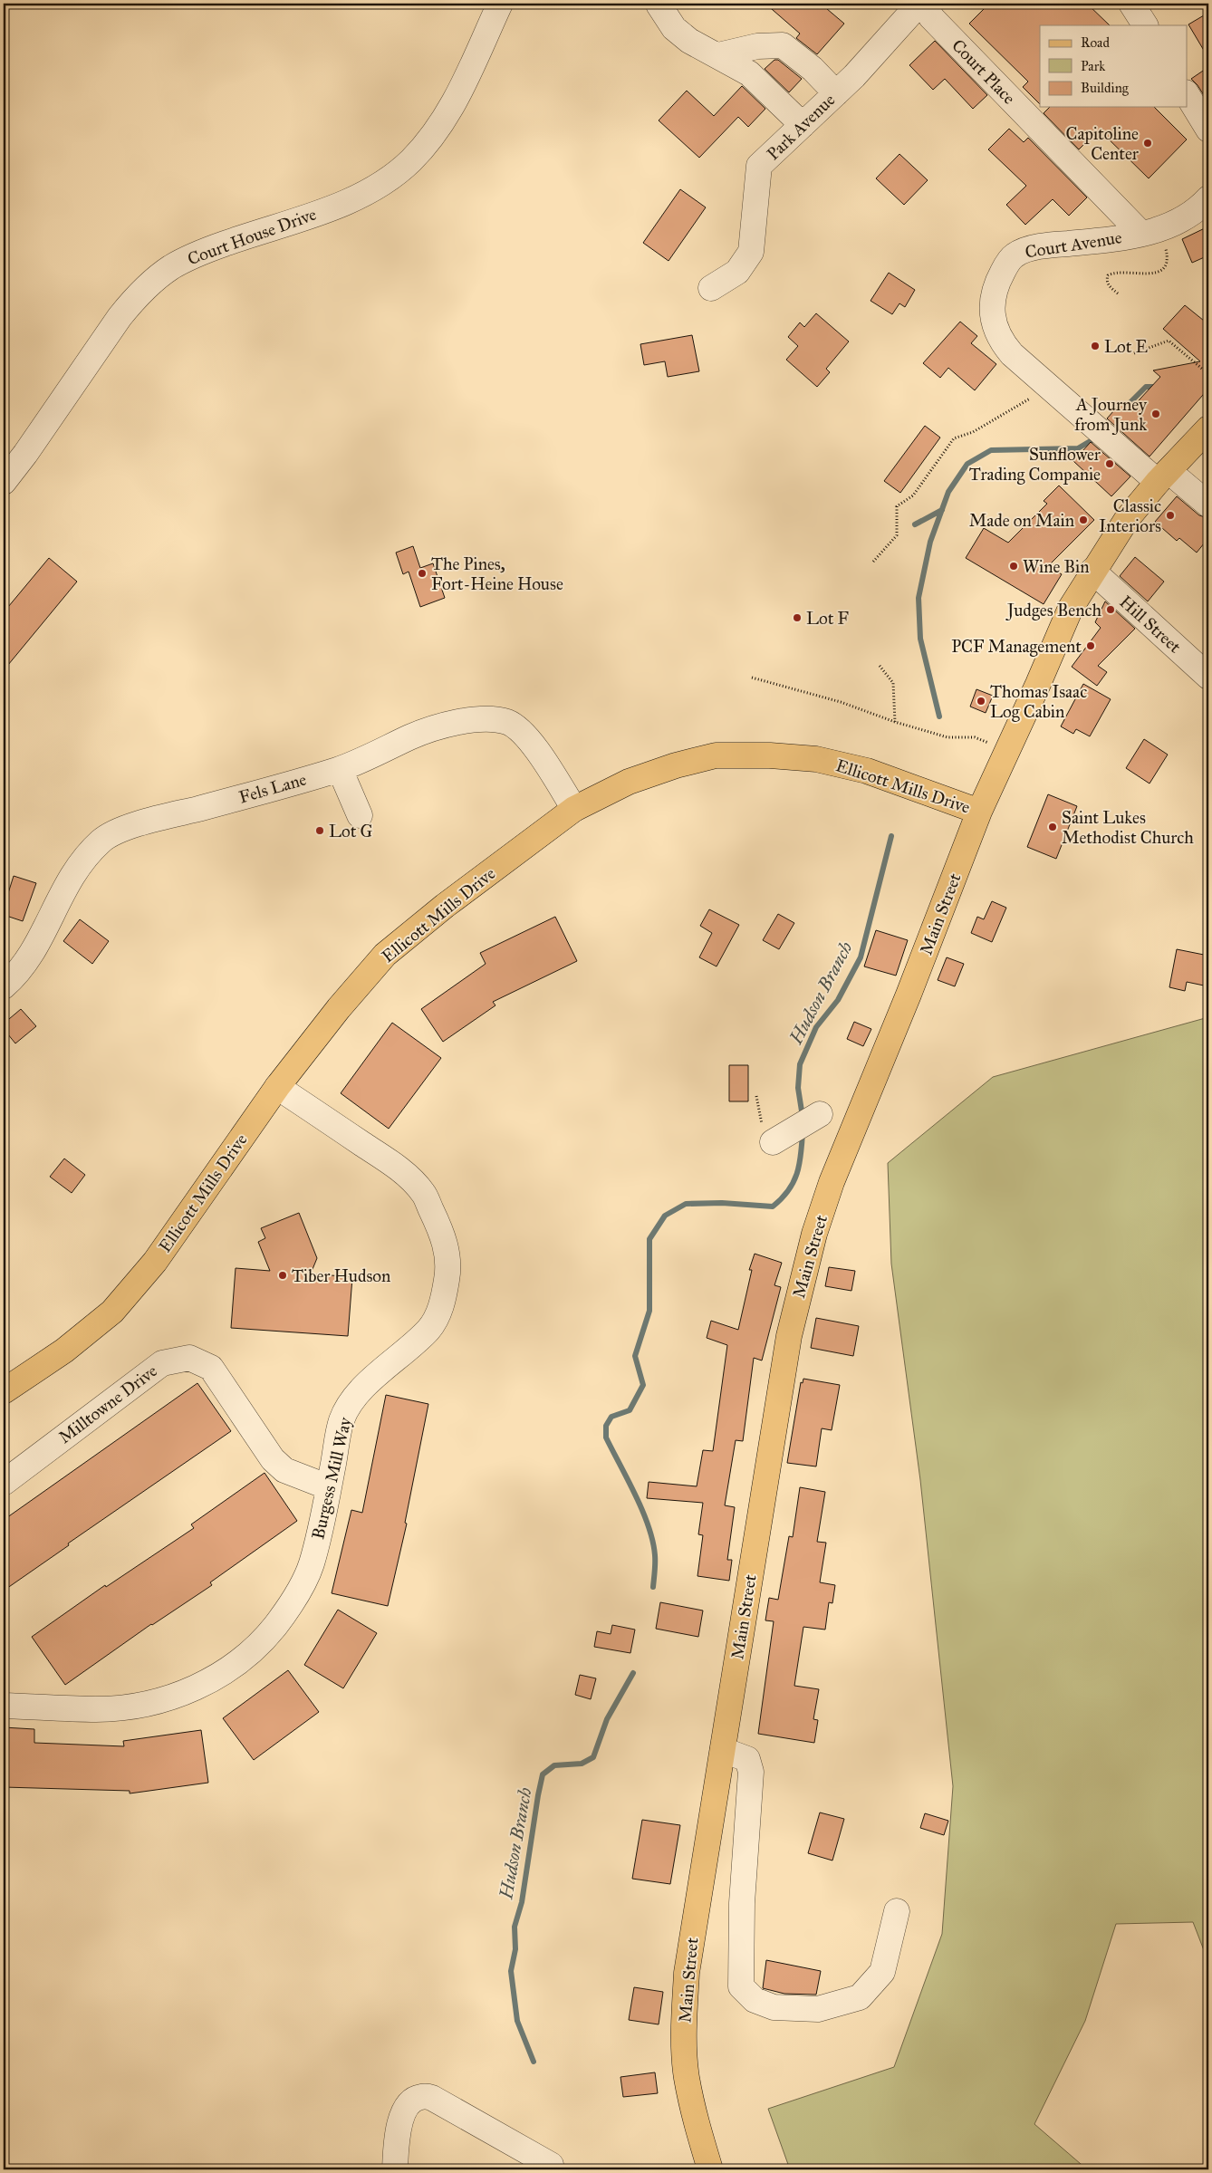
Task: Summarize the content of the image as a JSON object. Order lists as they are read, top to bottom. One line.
{"streets":{"main road":["Ellicott Mills Drive","Main Street"],"street":["Court Place","Park Avenue","Court House Drive","Court Avenue","Hill Street","Fels Lane","Milltowne Drive","Burgess Mill Way"]},"crossings":[["Court Place","Court Avenue"],["Court Avenue","Main Street"],["Hill Street","Main Street"],["Ellicott Mills Drive","Fels Lane"],["Ellicott Mills Drive","Main Street"],["Ellicott Mills Drive","Burgess Mill Way"],["Milltowne Drive","Burgess Mill Way"]],"water":["Hudson Branch"],"places":["Capitoline Center","Lot E","A Journey from Junk","Sunflower Trading Companie","Classic Interiors","Made on Main","Wine Bin","The Pines, Fort-Heine House","Judges Bench","Lot F","PCF Management","Thomas Isaac Log Cabin","Saint Lukes Methodist Church","Lot G","Tiber Hudson"],"legend":["Road","Park","Building"]}
